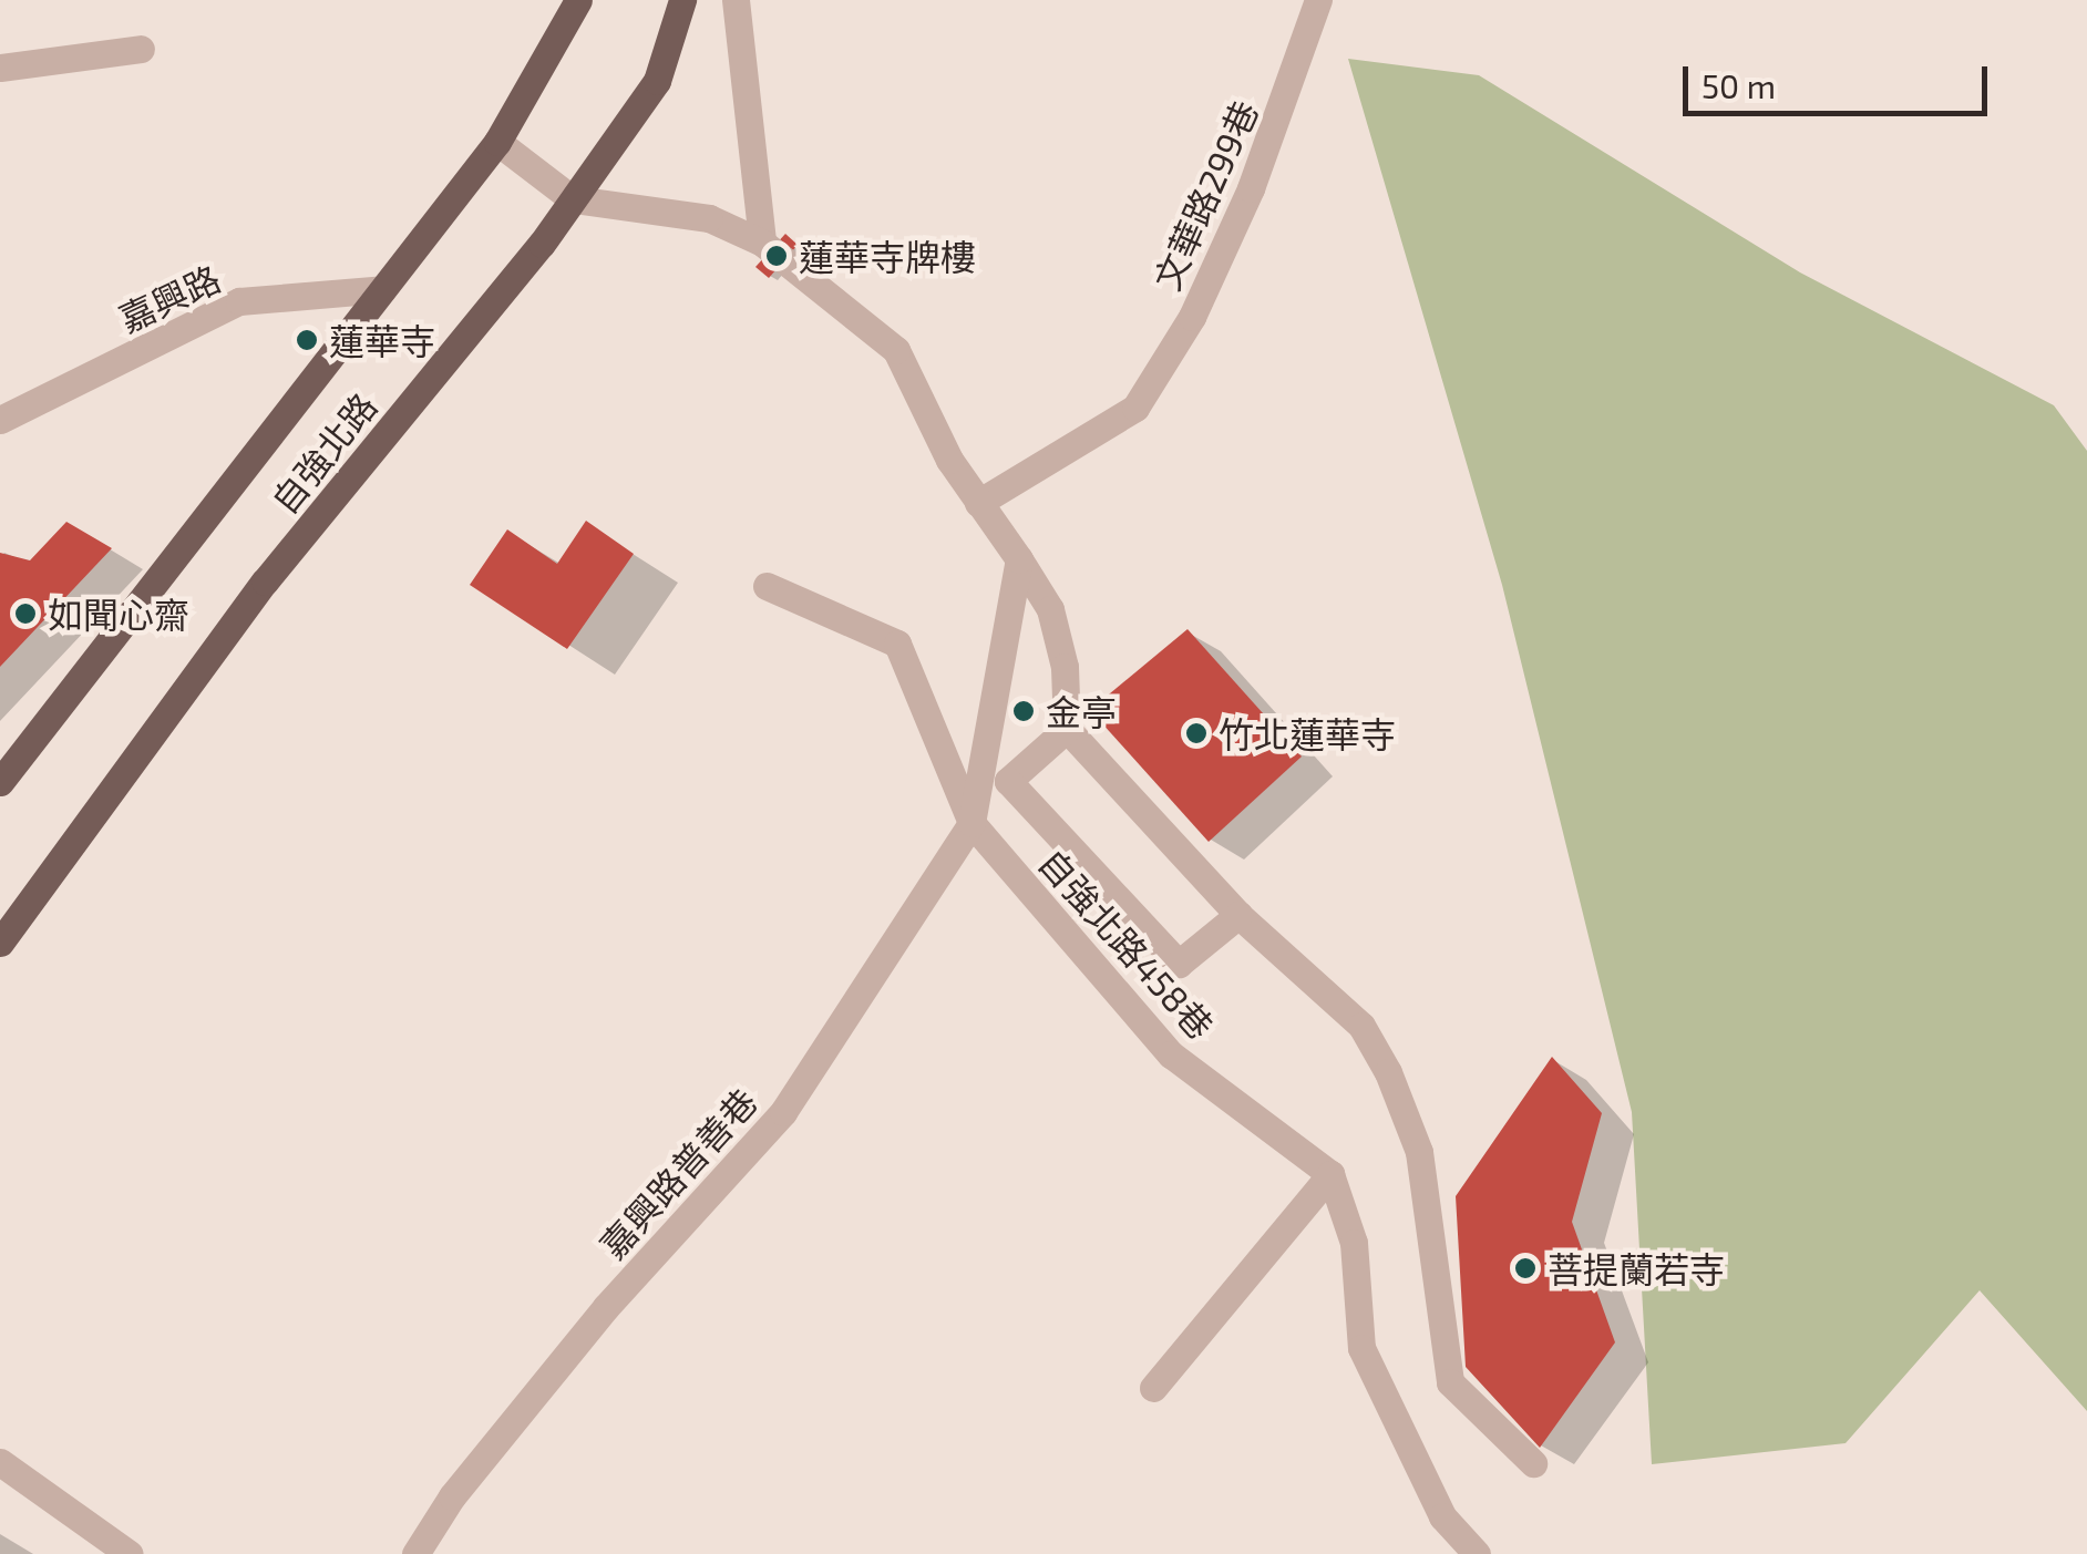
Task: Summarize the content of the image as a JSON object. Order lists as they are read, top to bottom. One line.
{"streets":{"main road":["自強北路"],"street":["文華路299巷","嘉興路","自強北路458巷","嘉興路普善巷"]},"crossings":[["嘉興路","自強北路"],["自強北路458巷","嘉興路普善巷"]],"places":["蓮華寺牌樓","蓮華寺","如聞心齋","金亭","竹北蓮華寺","菩提蘭若寺"],"scale_bar":"50 m"}
